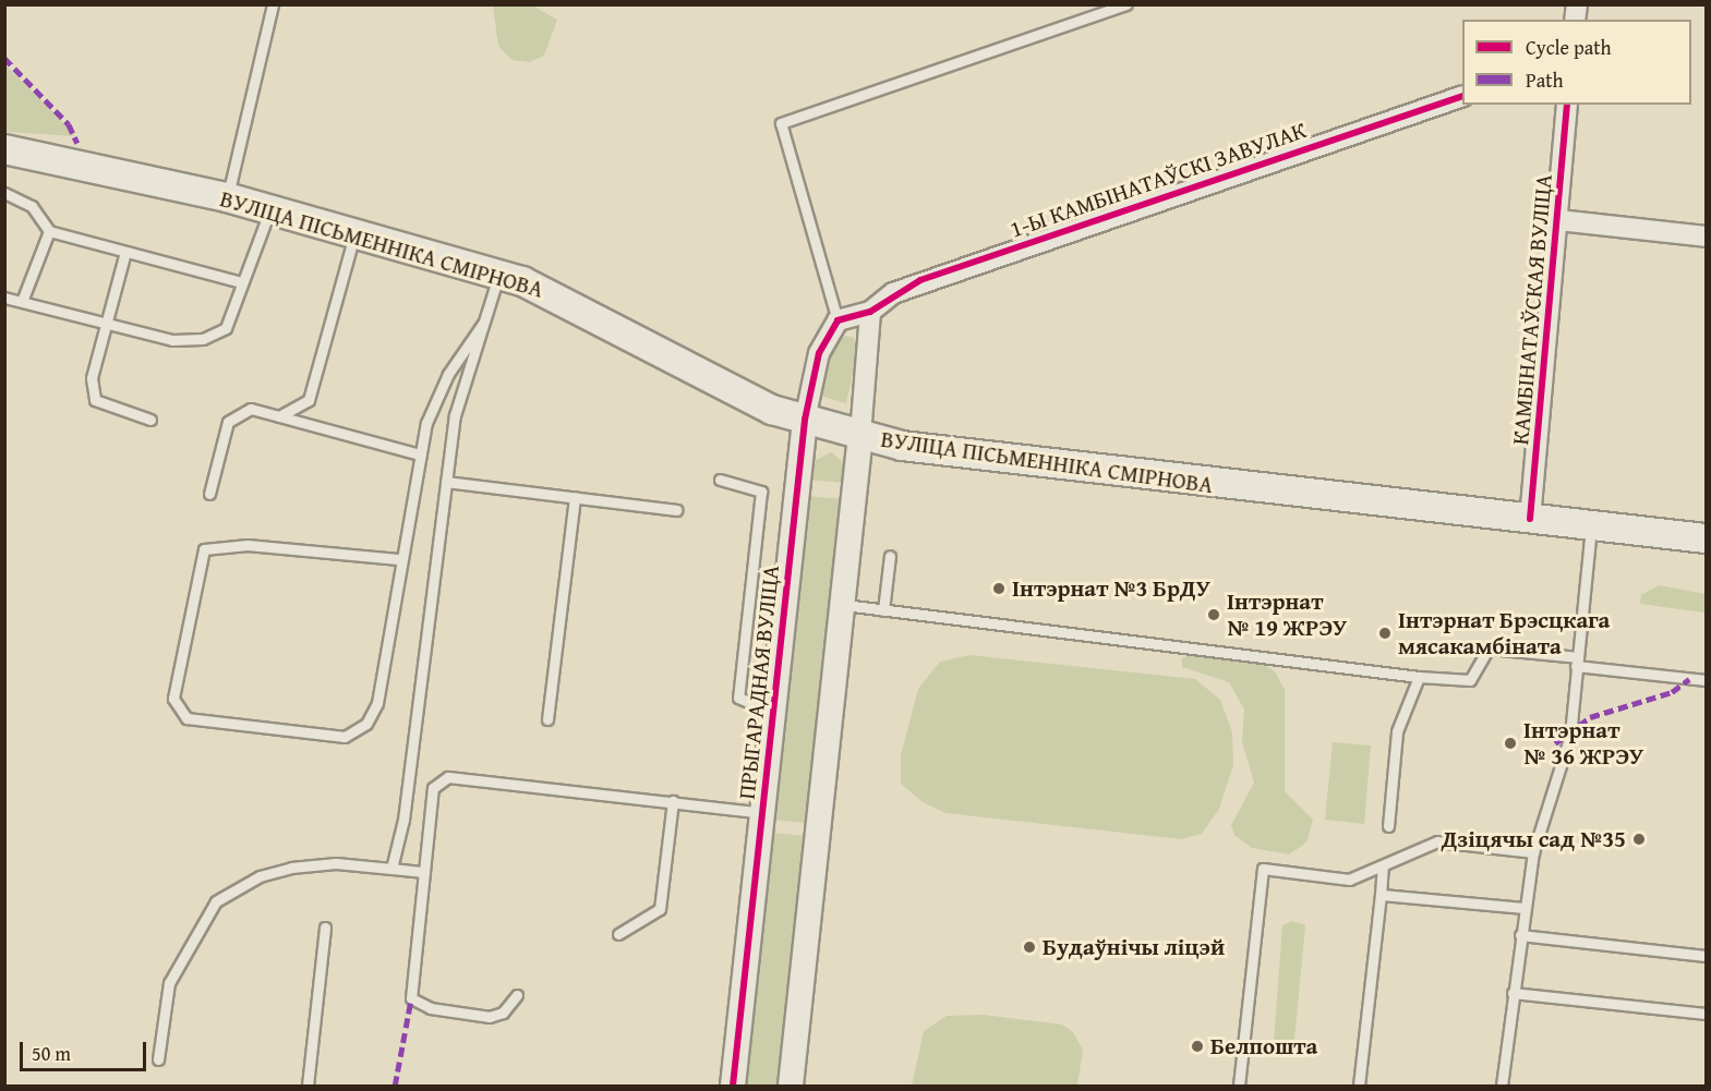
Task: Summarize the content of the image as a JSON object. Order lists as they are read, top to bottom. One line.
{"streets":{"main road":["ВУЛІЦА ПІСЬМЕННІКА СМІРНОВА"],"street":["1-Ы КАМБІНАТАЎСКІ ЗАВУЛАК","КАМБІНАТАЎСКАЯ ВУЛІЦА","ПРЫГАРАДНАЯ ВУЛІЦА"]},"crossings":[["ВУЛІЦА ПІСЬМЕННІКА СМІРНОВА","КАМБІНАТАЎСКАЯ ВУЛІЦА"],["ВУЛІЦА ПІСЬМЕННІКА СМІРНОВА","ПРЫГАРАДНАЯ ВУЛІЦА"]],"places":["Інтэрнат №3 БрДУ","Інтэрнат № 19 ЖРЭУ","Інтэрнат Брэсцкага мясакамбіната","Інтэрнат № 36 ЖРЭУ","Дзіцячы сад №35","Будаўнічы ліцэй","Белпошта"],"legend":["Cycle path","Path"],"scale_bar":"50 m"}
